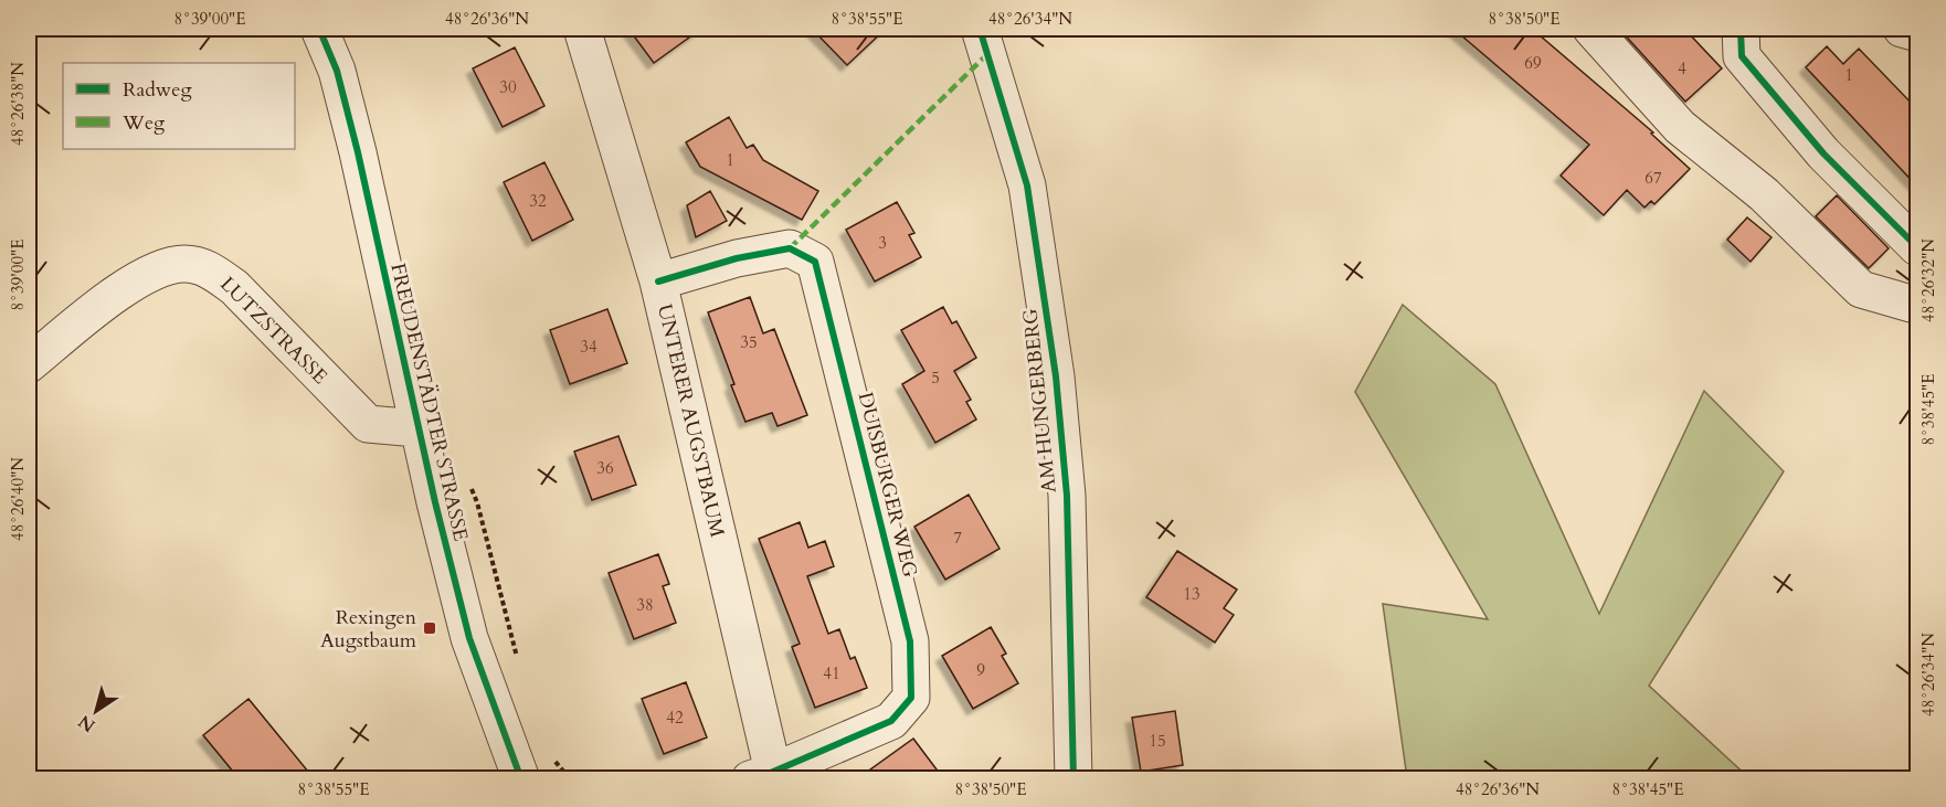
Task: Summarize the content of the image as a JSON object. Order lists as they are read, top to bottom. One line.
{"streets":{"street":["LUTZSTRASSE","AM HUNGERBERG","FREUDENSTÄDTER STRASSE","UNTERER AUGSTBAUM","DUISBURGER WEG"]},"crossings":[["LUTZSTRASSE","FREUDENSTÄDTER STRASSE"],["UNTERER AUGSTBAUM","DUISBURGER WEG"]],"places":{"transit":["Rexingen Augstbaum"]},"house_numbers":["69","4","1","30","1","67","32","3","35","34","5","36","7","13","38","9","41","42","15"],"legend":["Radweg","Weg"],"north":"bottom left","coordinates":["8°39'00\"E","48°26'36\"N","8°38'55\"E","48°26'34\"N","8°38'50\"E","48°26'38\"N","48°26'32\"N","8°38'45\"E","48°26'40\"N"]}
